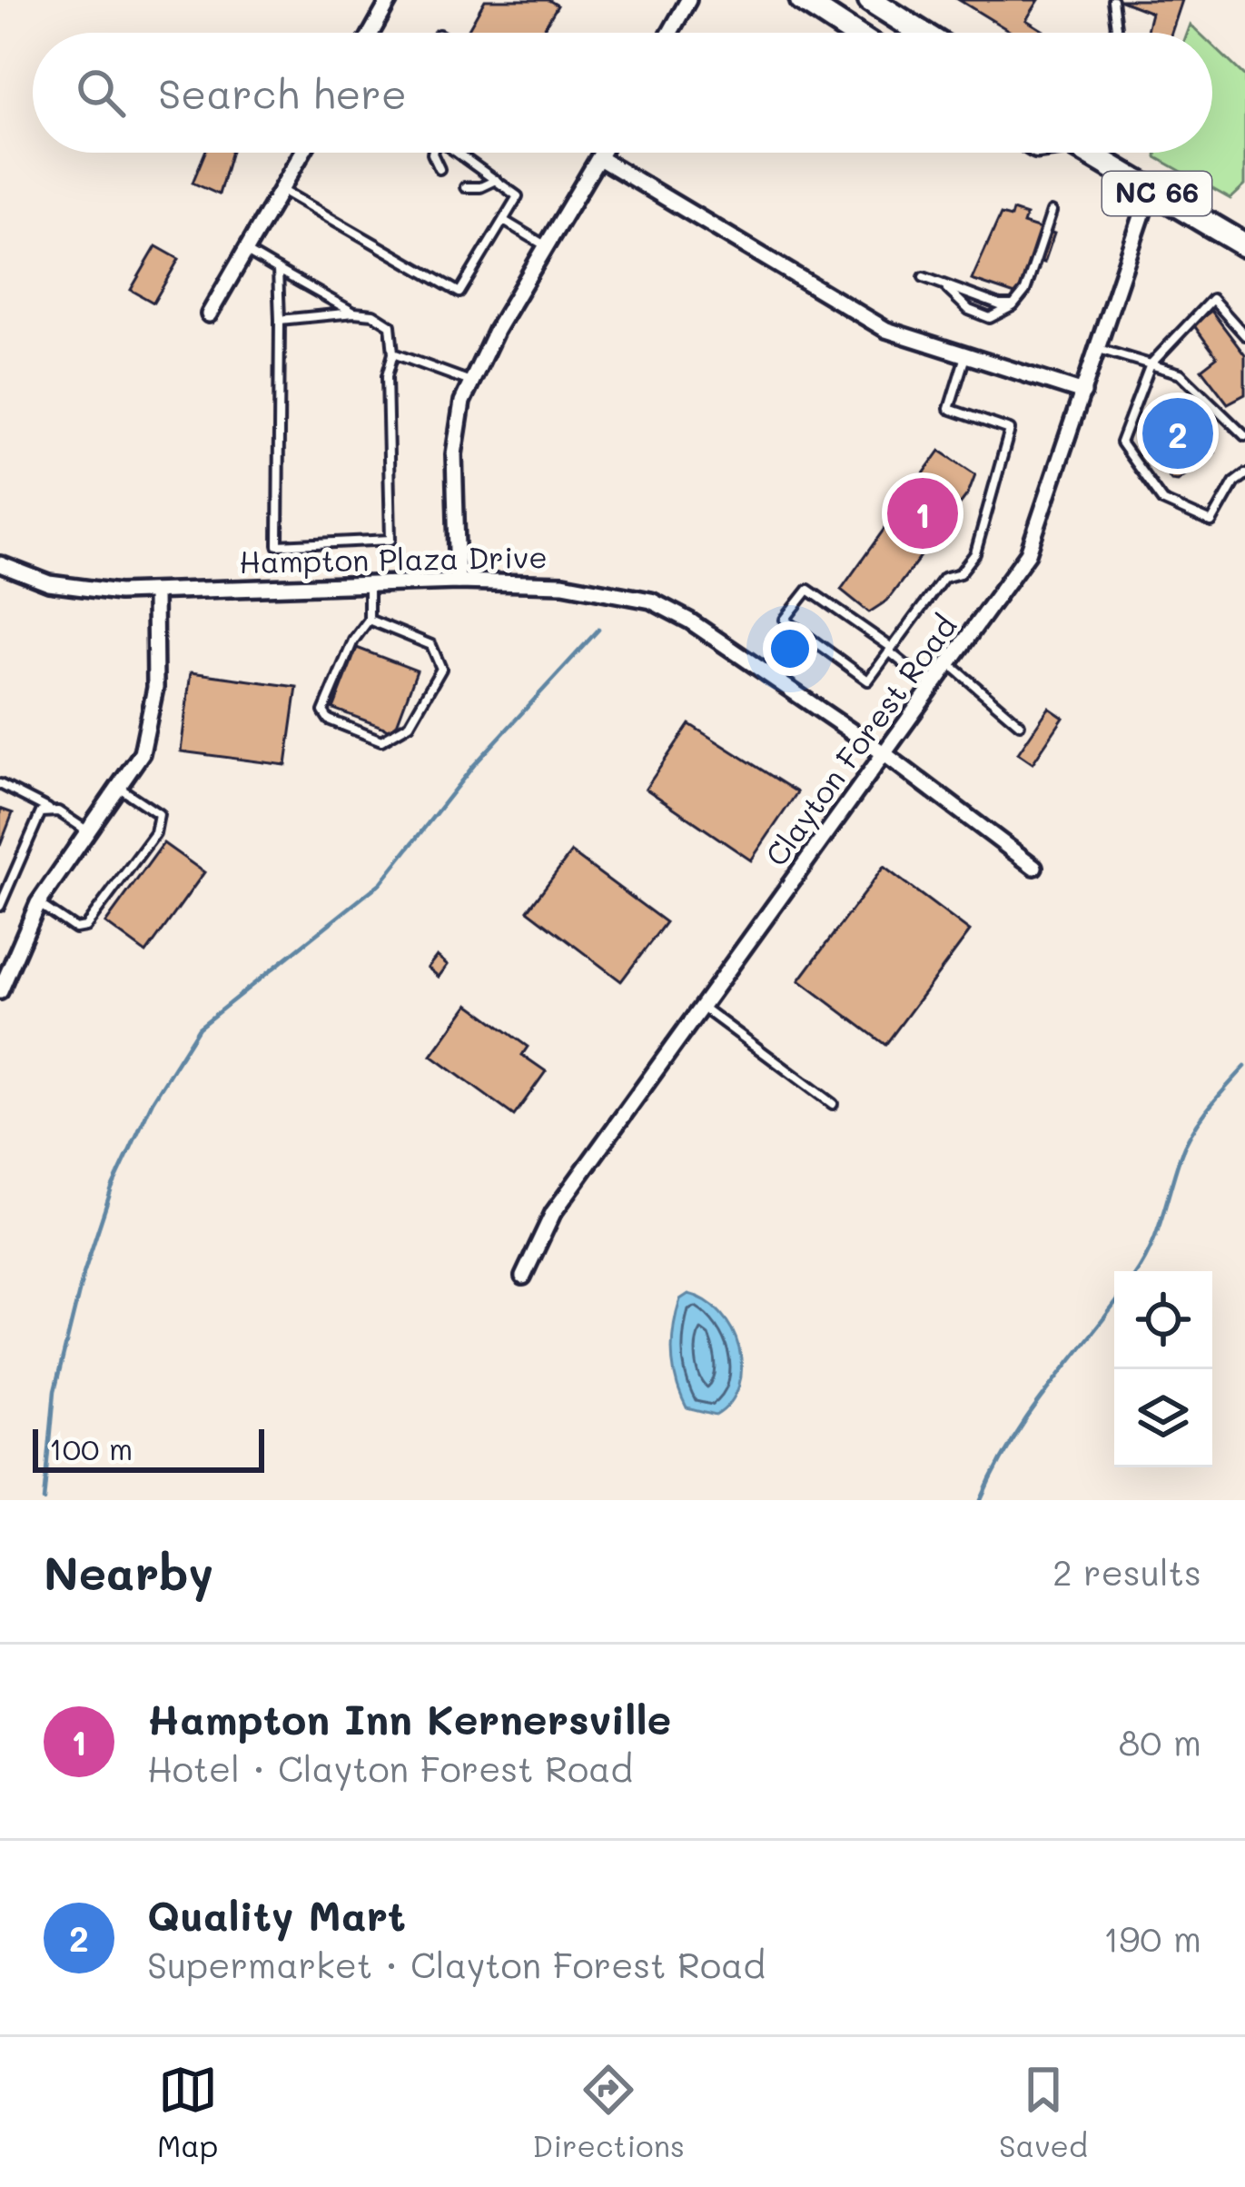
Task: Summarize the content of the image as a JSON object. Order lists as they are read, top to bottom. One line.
{"streets":{"main road":["NC 66"],"street":["Hampton Plaza Drive","Clayton Forest Road"]},"crossings":[["NC 66","Clayton Forest Road"],["Hampton Plaza Drive","Clayton Forest Road"]],"scale_bar":"100 m","page":{"search":"Search here","pins":["2","1"],"scale":"100 m","heading":["Nearby","2 results"],"list":[{"mark":"1","name":"Hampton Inn Kernersville","note":"Hotel · Clayton Forest Road","value":"80 m"},{"mark":"2","name":"Quality Mart","note":"Supermarket · Clayton Forest Road","value":"190 m"}],"nav":["Map","Directions","Saved"]}}
